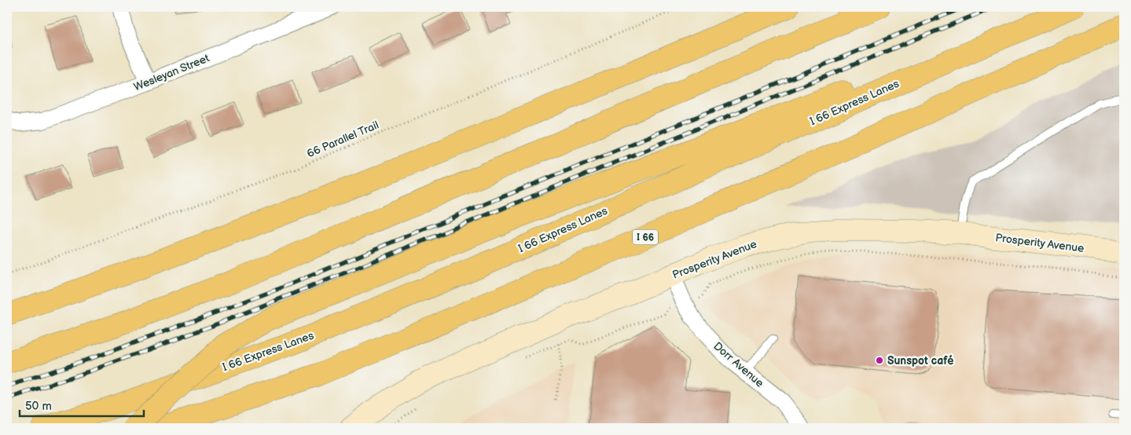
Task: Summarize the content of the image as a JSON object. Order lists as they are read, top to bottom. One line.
{"streets":{"highway":["I 66 Express Lanes","I 66"],"main road":["Prosperity Avenue"],"street":["Wesleyan Street","Dorr Avenue"],"path":["66 Parallel Trail"]},"crossings":[["Prosperity Avenue","Dorr Avenue"]],"places":["Sunspot café"],"scale_bar":"50 m"}
